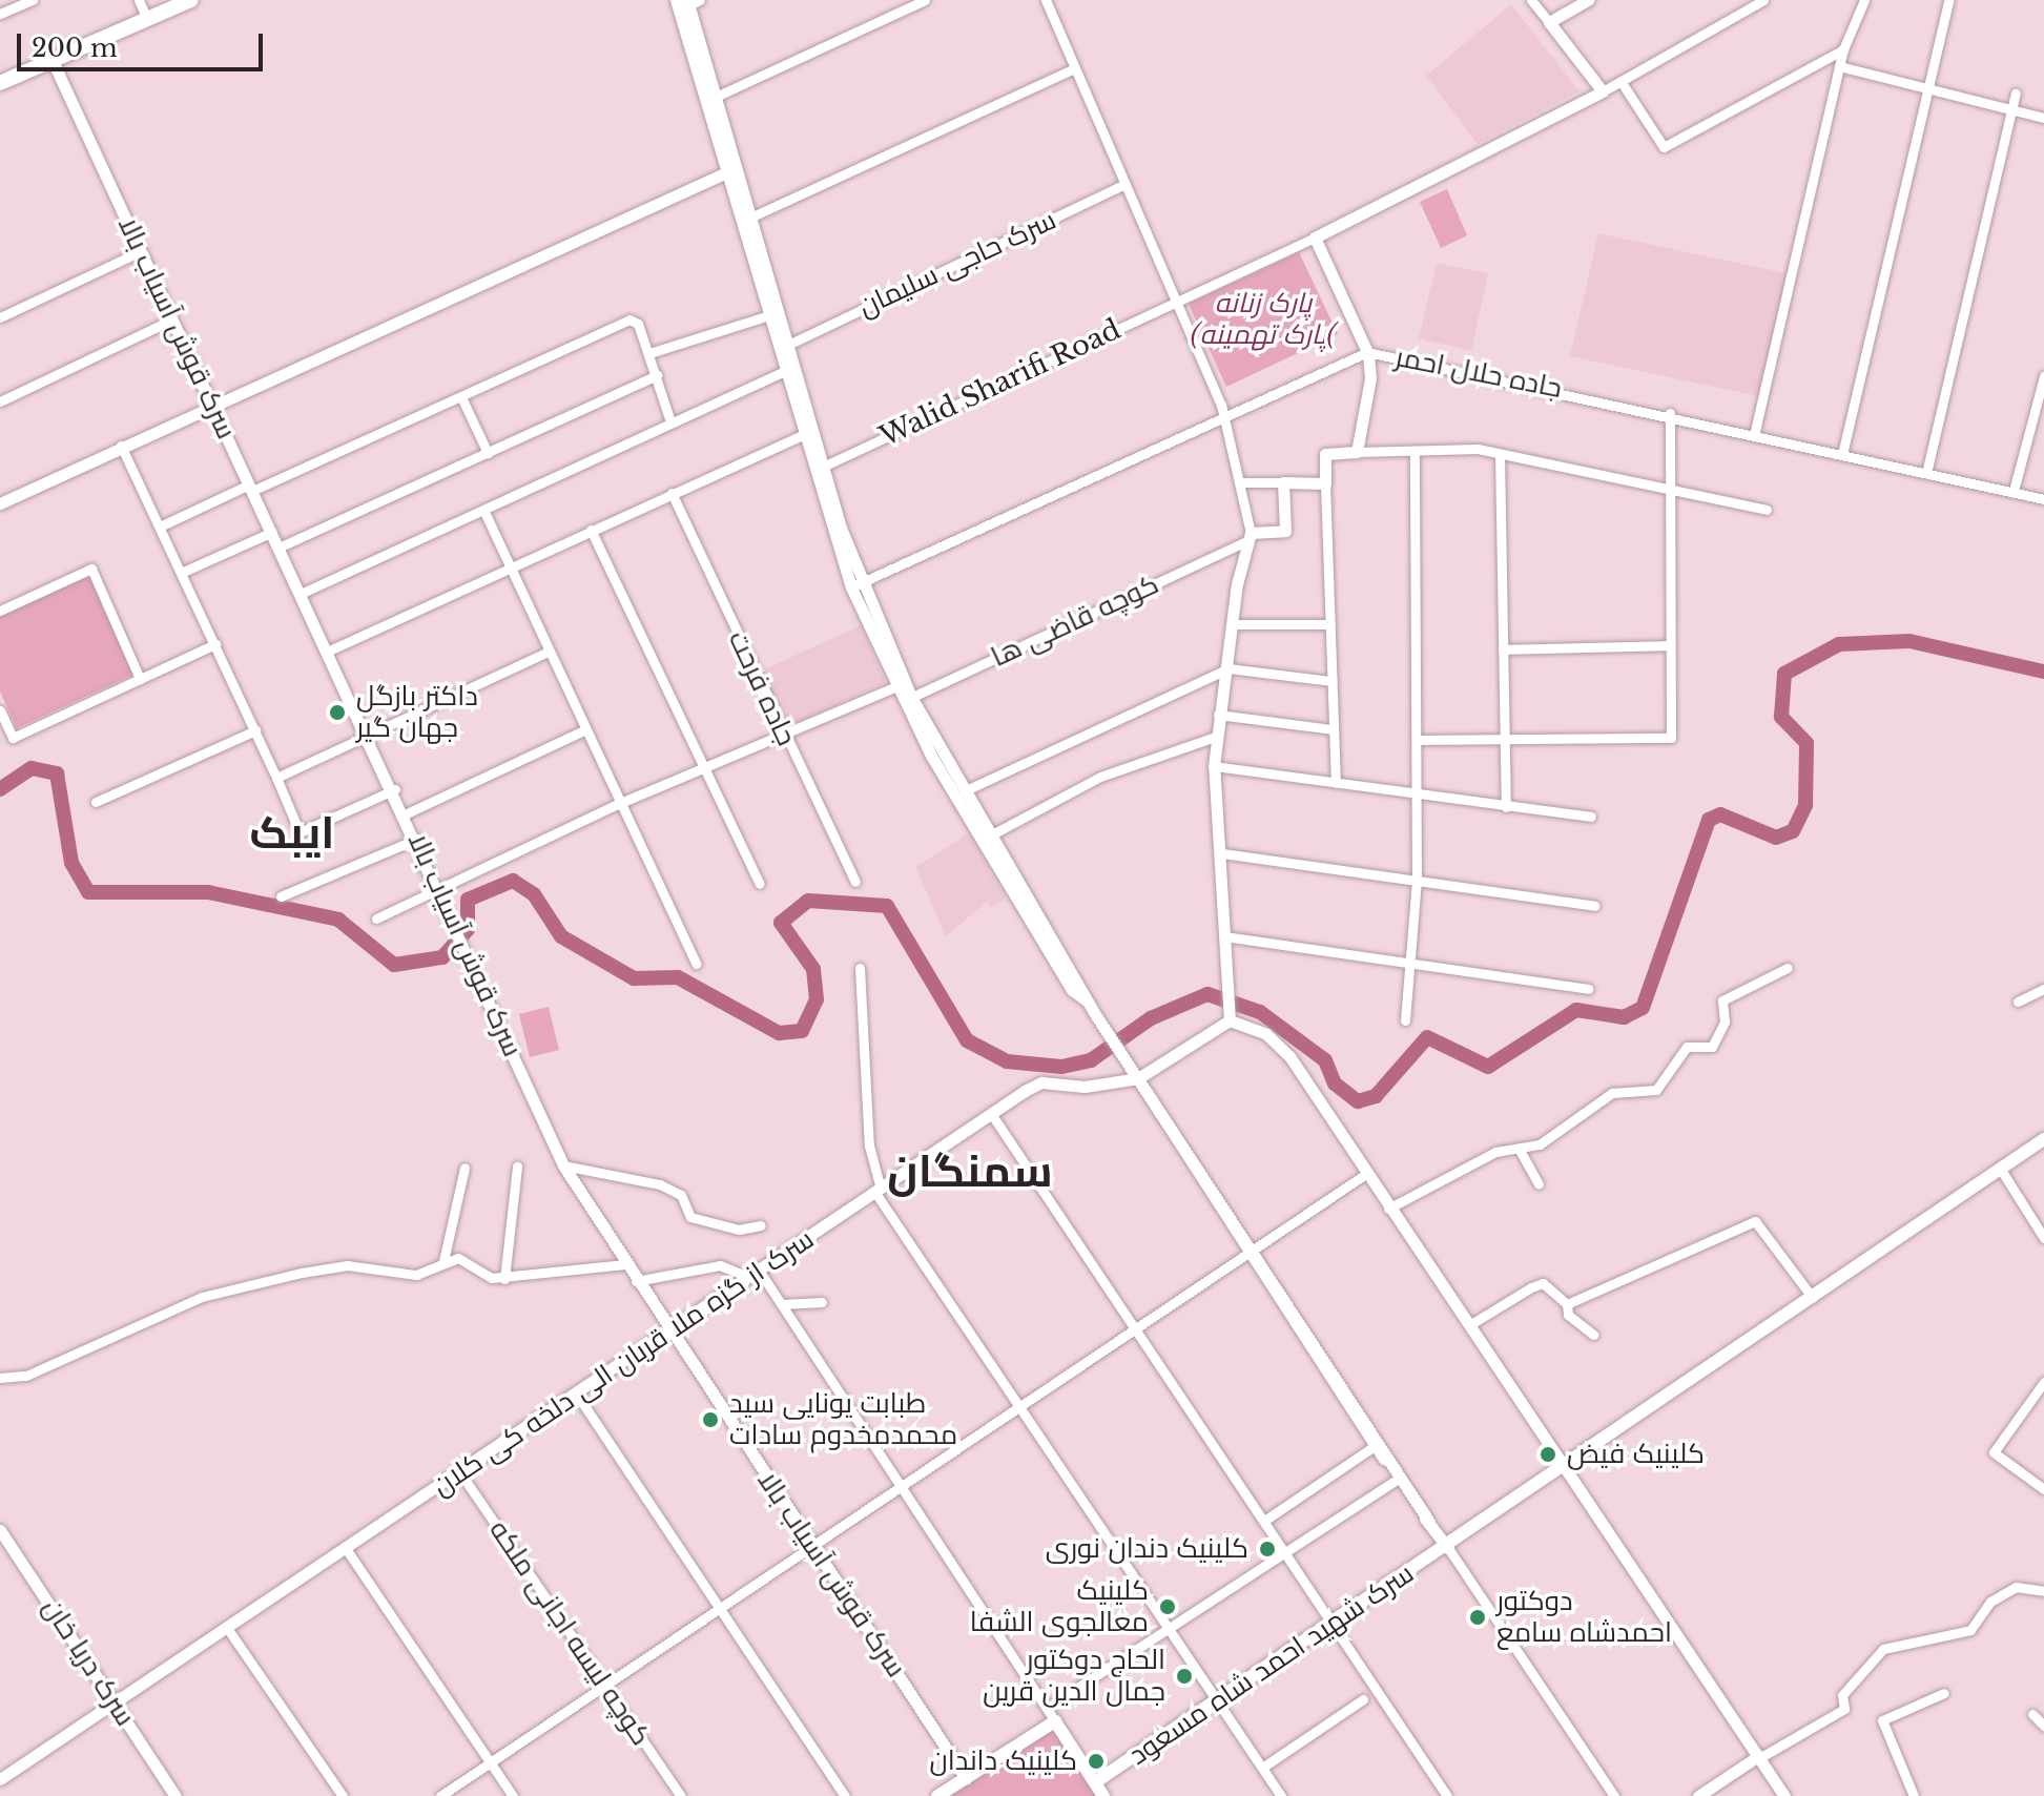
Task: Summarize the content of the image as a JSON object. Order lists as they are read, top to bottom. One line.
{"streets":{"main road":["سرک شهید احمد شاه مسعود"],"street":["سرک حاجی سلیمان","سرک قوش آسیاب بالا","جاده حلال احمر","Walid Sharifi Road","کوچه قاضی ها","جاده فرحت","سرک از گزه ملا قربان الی دلخه کی کلان","کوچه لیسه اجانی ملکه","سرک دریا خان"]},"crossings":[["سرک قوش آسیاب بالا","سرک از گزه ملا قربان الی دلخه کی کلان"],["سرک از گزه ملا قربان الی دلخه کی کلان","کوچه لیسه اجانی ملکه"],["سرک از گزه ملا قربان الی دلخه کی کلان","سرک دریا خان"]],"districts":["ایبک","سمنگان"],"parks":["پارک زنانه (پارک تهمینه("],"places":["داکتر بازگل جهان گیر","طبابت یونایی سید محمدمخدوم سادات","کلینیک فیض","کلینیک دندان نوری","کلینیک معالجوی الشفا","دوکتور احمدشاه سامع","الحاج دوکتور جمال الدین قرین","کلینیک داندان"],"scale_bar":"200 m"}
